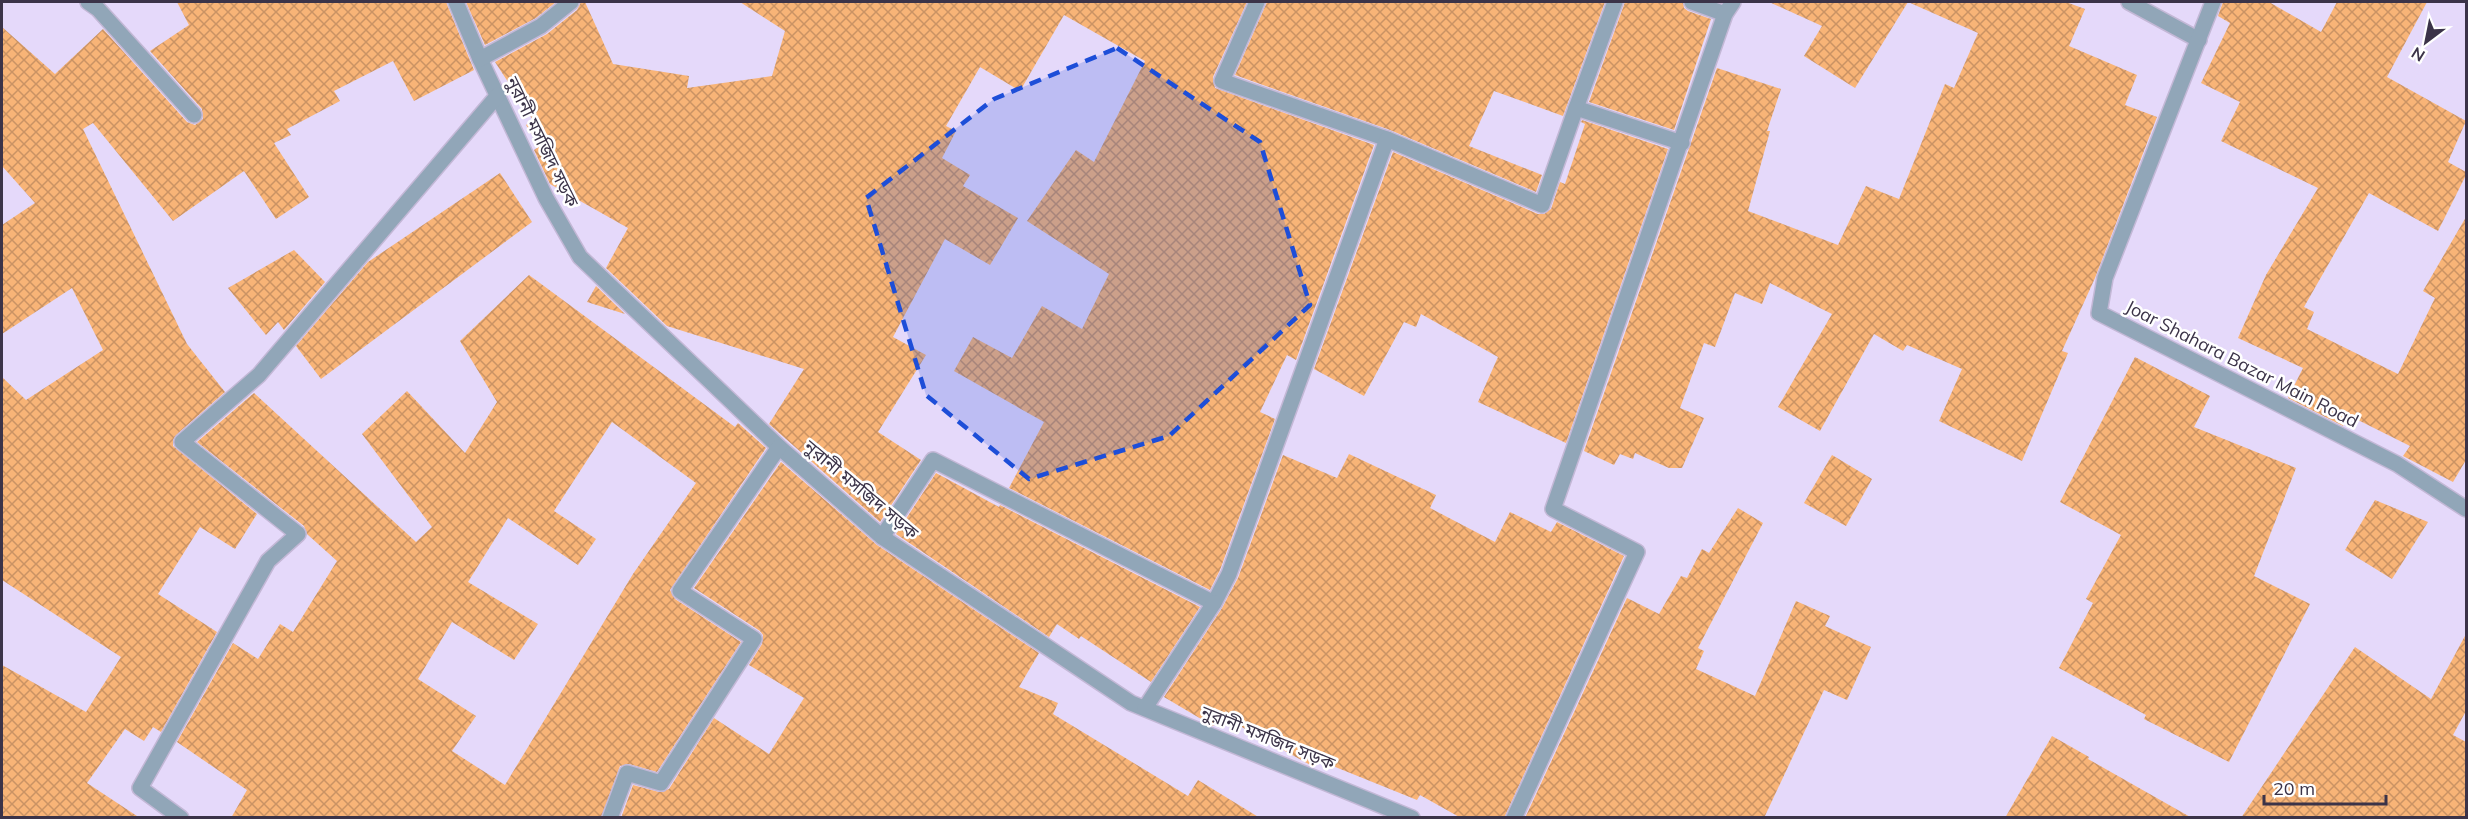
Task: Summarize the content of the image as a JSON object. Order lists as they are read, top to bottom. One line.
{"streets":{"street":["নুরানী মসজিদ সড়ক","Joar Shahara Bazar Main Road"]},"scale_bar":"20 m","north":"bottom left"}
